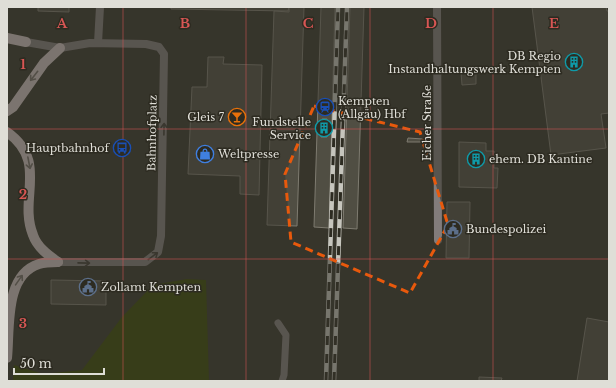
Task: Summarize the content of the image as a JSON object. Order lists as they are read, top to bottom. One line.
{"streets":{"street":["Eicher Straße","Bahnhofplatz"]},"places":{"building":["DB Regio Instandhaltungswerk Kempten","Fundstelle Service","ehem. DB Kantine"],"station":["Kempten (Allgäu) Hbf"],"bar":["Gleis 7"],"bus stop":["Hauptbahnhof"],"shop":["Weltpresse"],"public building":["Bundespolizei","Zollamt Kempten"]},"scale_bar":"50 m","grid":{"columns":["A","B","C","D","E"],"rows":["1","2","3"]}}
